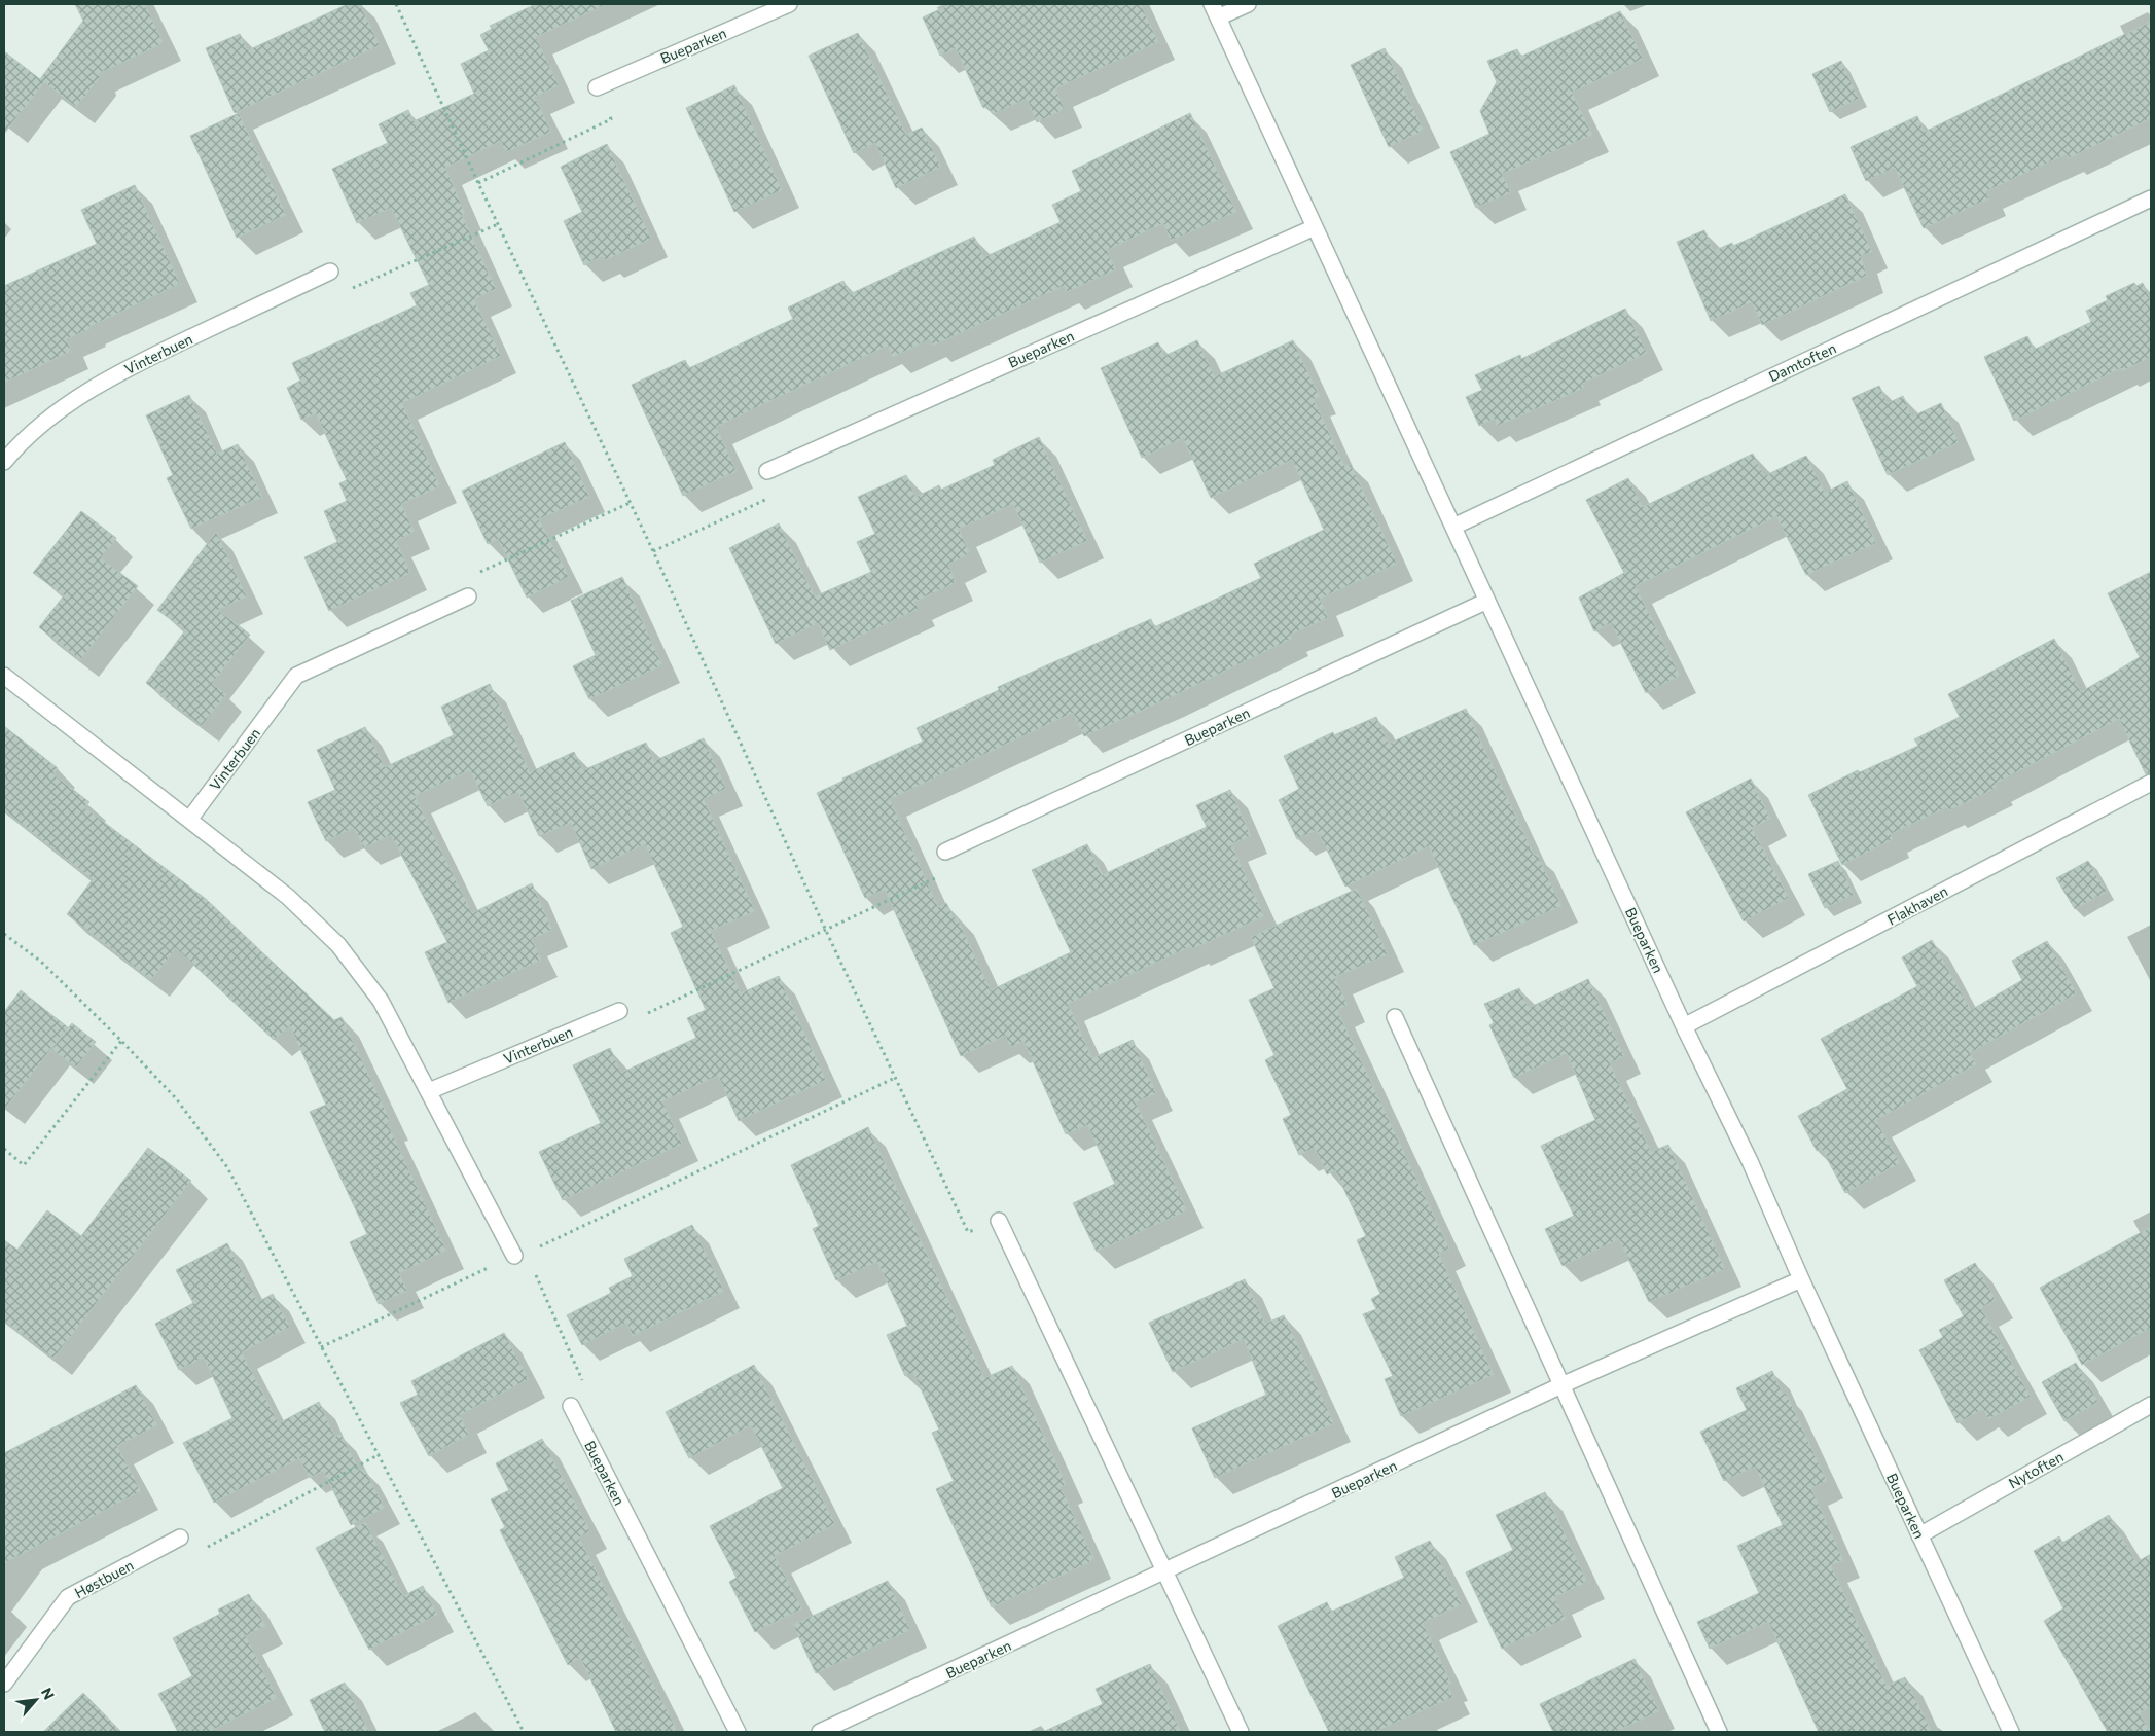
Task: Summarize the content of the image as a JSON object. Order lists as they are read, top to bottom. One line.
{"streets":{"street":["Bueparken","Vinterbuen","Damtoften","Flakhaven","Nytoften","Høstbuen"]},"crossings":[["Bueparken","Damtoften"],["Bueparken","Flakhaven"],["Bueparken","Nytoften"]],"north":"top right"}
